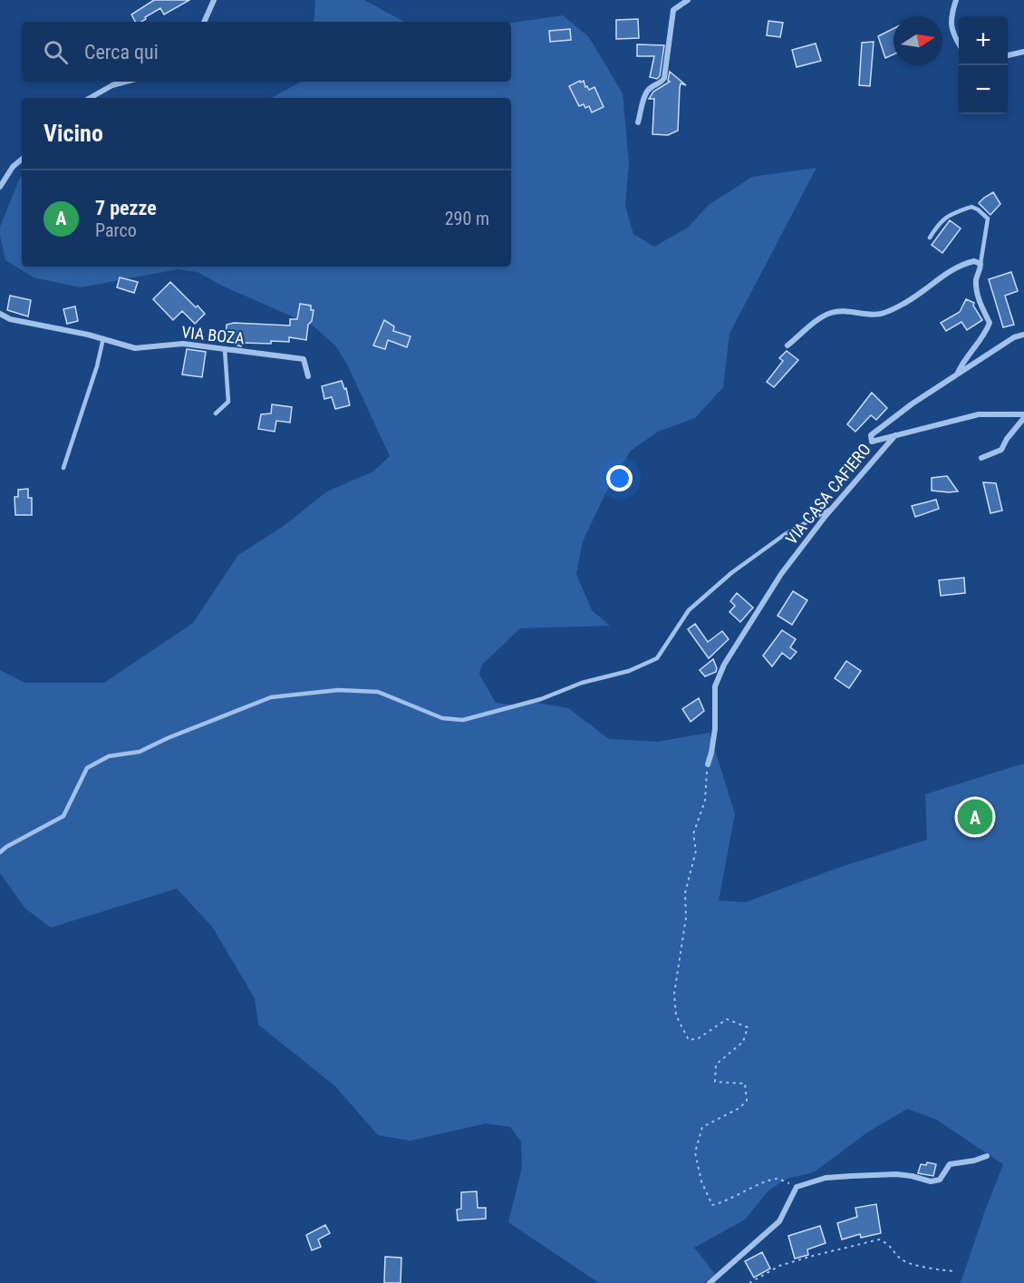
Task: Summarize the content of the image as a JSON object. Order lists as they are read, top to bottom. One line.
{"streets":{"street":["VIA BOZA","VIA CASA CAFIERO"]},"north":"right","page":{"map_buttons":["+","−"],"search":"Cerca qui","heading":"Vicino","list":[{"mark":"A","name":"7 pezze","note":"Parco","value":"290 m"}],"pins":"A"}}
